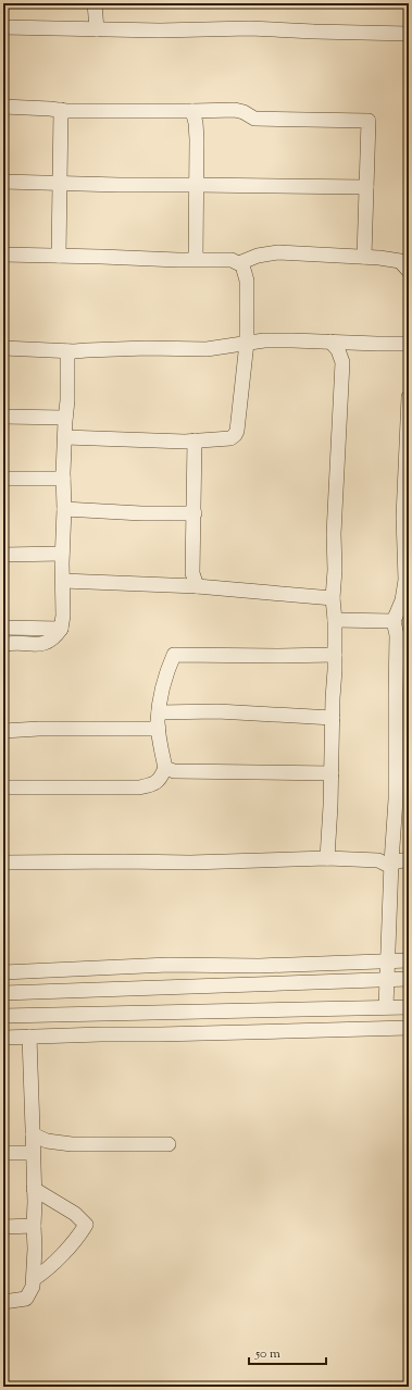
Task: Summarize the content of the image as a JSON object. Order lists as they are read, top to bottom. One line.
{"scale_bar":"50 m"}
